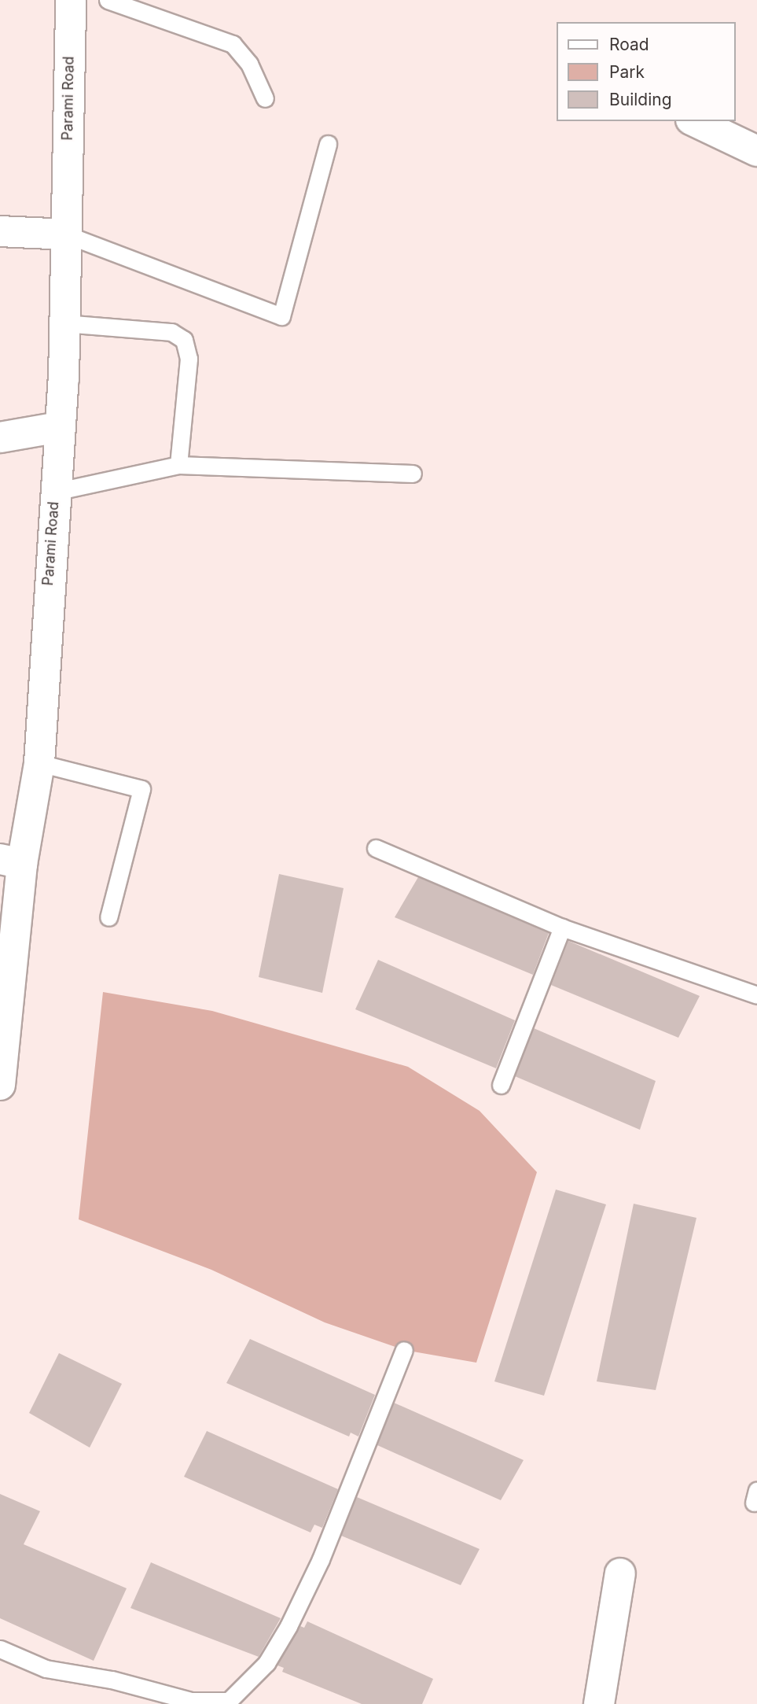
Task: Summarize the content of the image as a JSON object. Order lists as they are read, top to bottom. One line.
{"streets":{"main road":["Parami Road"]},"legend":["Road","Park","Building"]}
